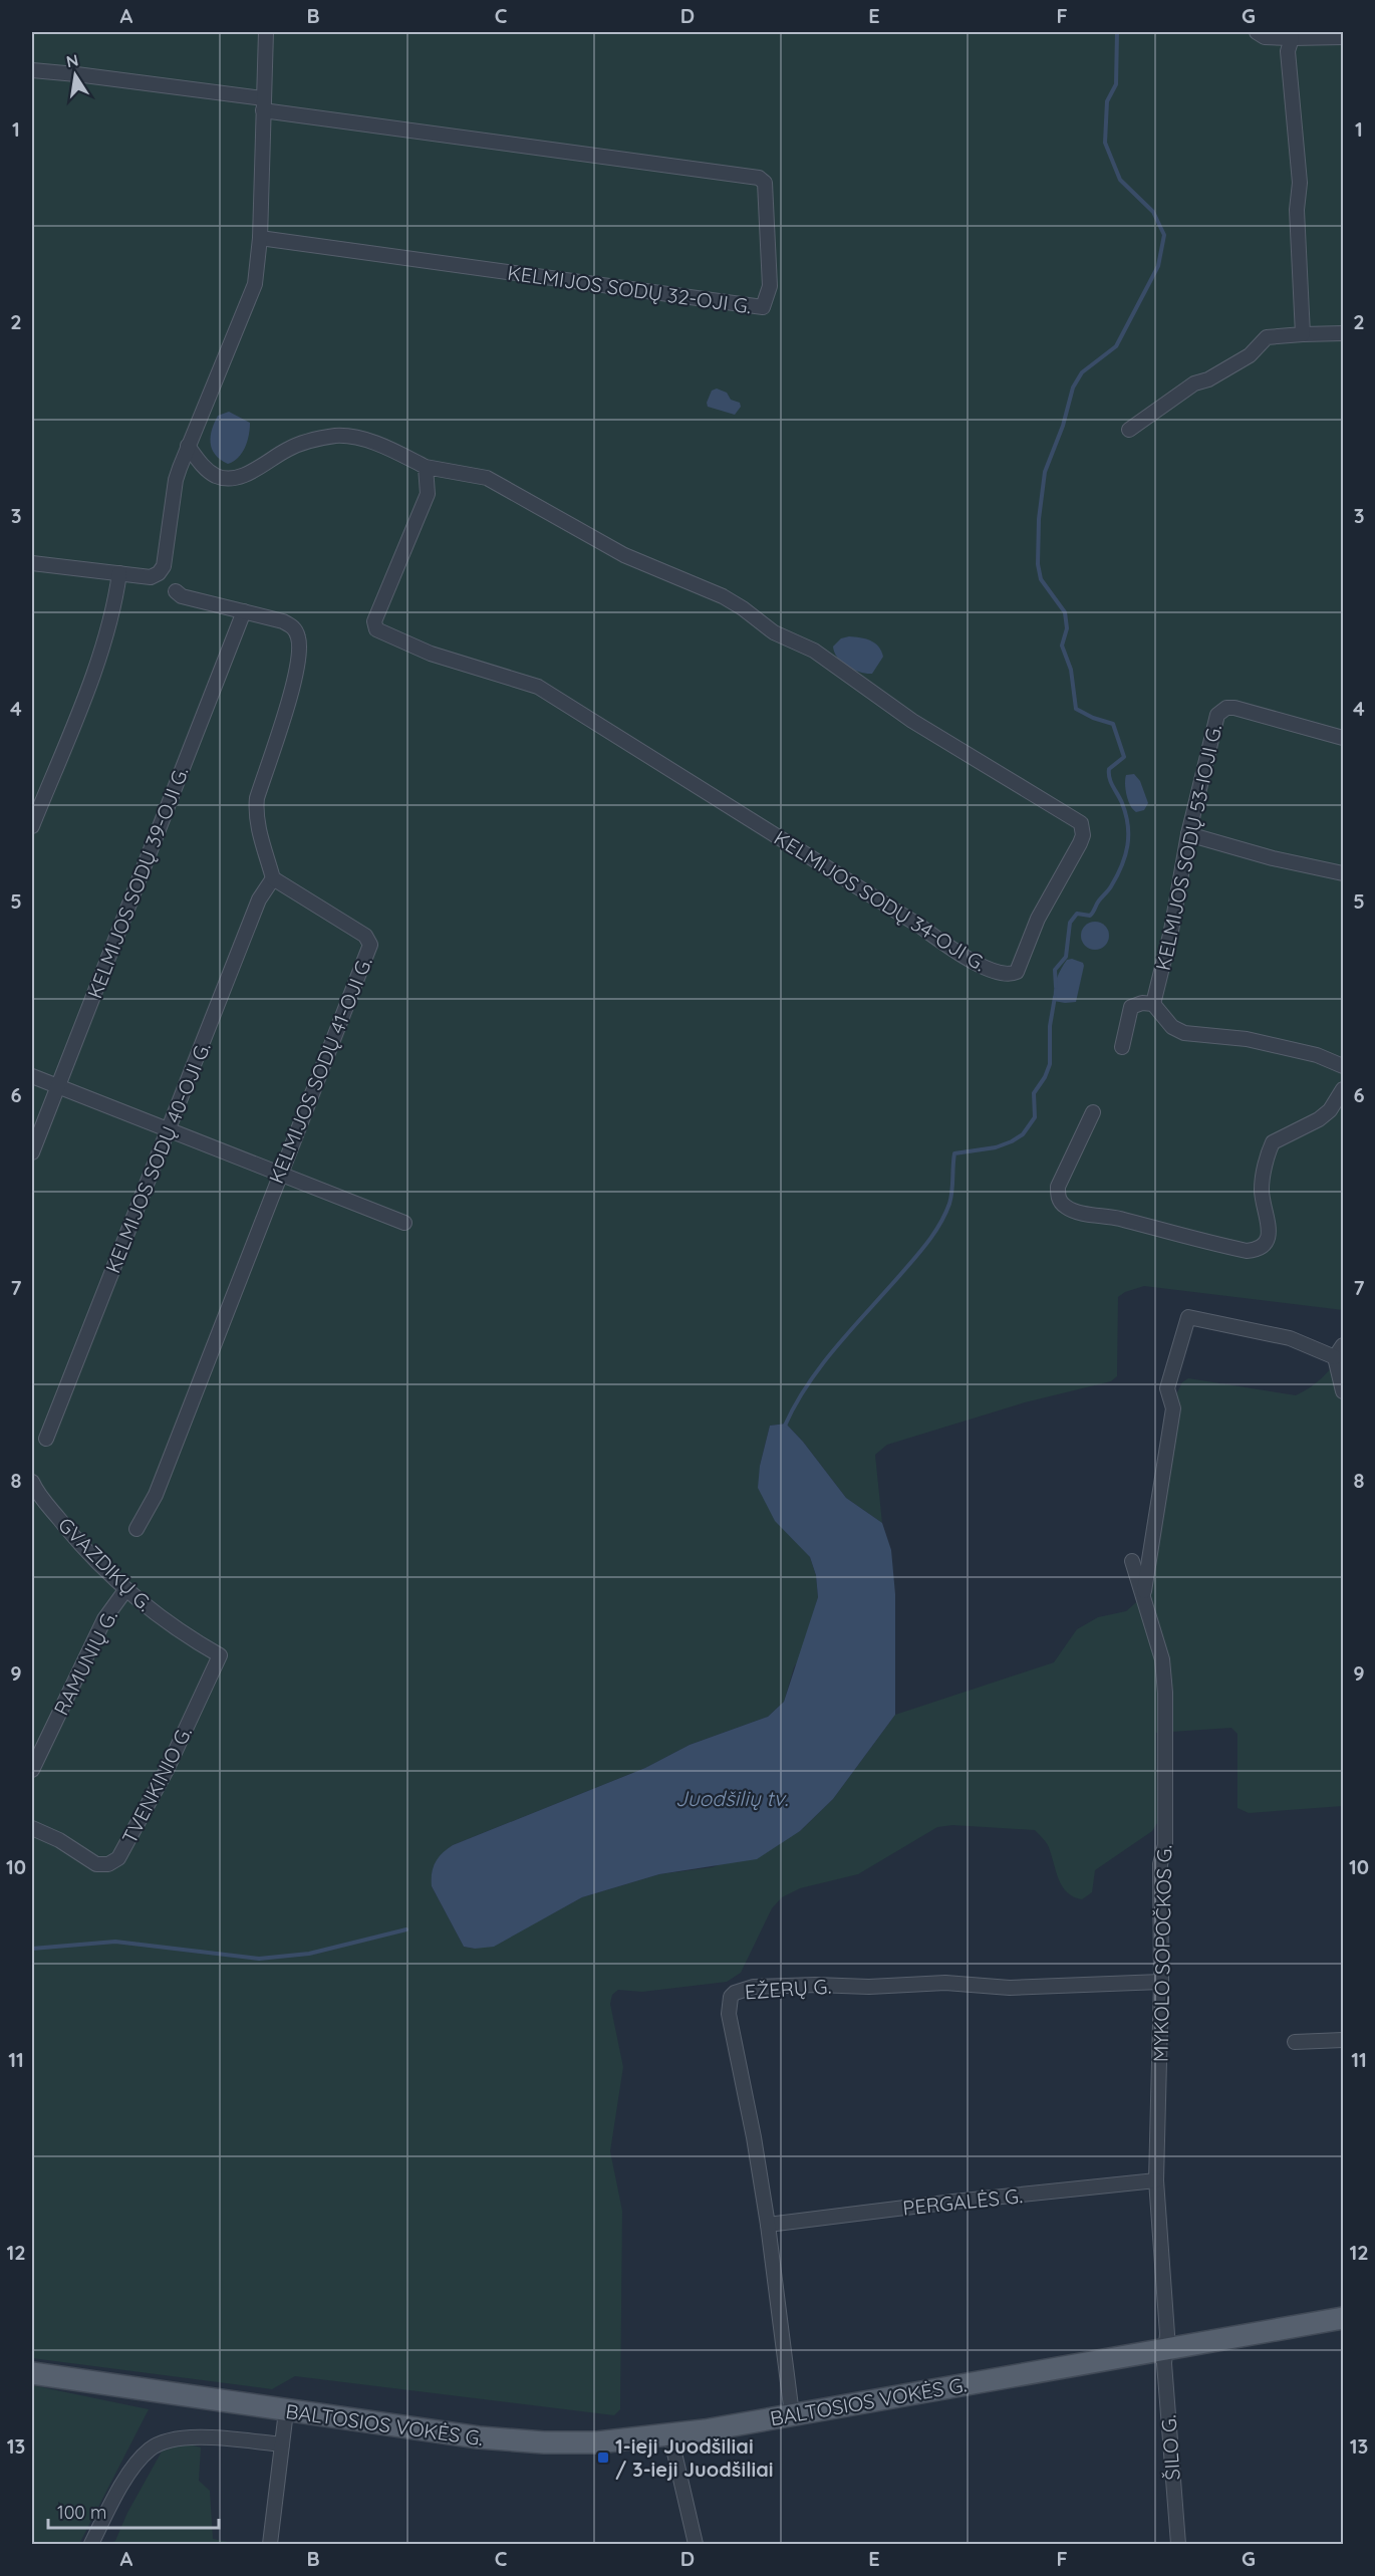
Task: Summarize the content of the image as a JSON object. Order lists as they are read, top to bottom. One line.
{"streets":{"main road":["BALTOSIOS VOKĖS G."],"street":["KELMIJOS SODŲ 32-OJI G.","KELMIJOS SODŲ 53-IOJI G.","KELMIJOS SODŲ 39-OJI G.","KELMIJOS SODŲ 34-OJI G.","KELMIJOS SODŲ 41-OJI G.","KELMIJOS SODŲ 40-OJI G.","GVAZDIKŲ G.","RAMUNIŲ G.","TVENKINIO G.","MYKOLO SOPOČKOS G.","EŽERŲ G.","PERGALĖS G.","ŠILO G."]},"crossings":[["KELMIJOS SODŲ 41-OJI G.","KELMIJOS SODŲ 40-OJI G."],["GVAZDIKŲ G.","RAMUNIŲ G."],["GVAZDIKŲ G.","TVENKINIO G."],["MYKOLO SOPOČKOS G.","EŽERŲ G."],["MYKOLO SOPOČKOS G.","PERGALĖS G."],["MYKOLO SOPOČKOS G.","BALTOSIOS VOKĖS G."],["MYKOLO SOPOČKOS G.","ŠILO G."],["EŽERŲ G.","PERGALĖS G."],["EŽERŲ G.","BALTOSIOS VOKĖS G."],["BALTOSIOS VOKĖS G.","ŠILO G."]],"water":["Juodšilių tv."],"places":{"transit":["1-ieji Juodšiliai / 3-ieji Juodšiliai"]},"scale_bar":"100 m","north":"top","grid":{"columns":["A","B","C","D","E","F","G"],"rows":["1","2","3","4","5","6","7","8","9","10","11","12","13"]}}
